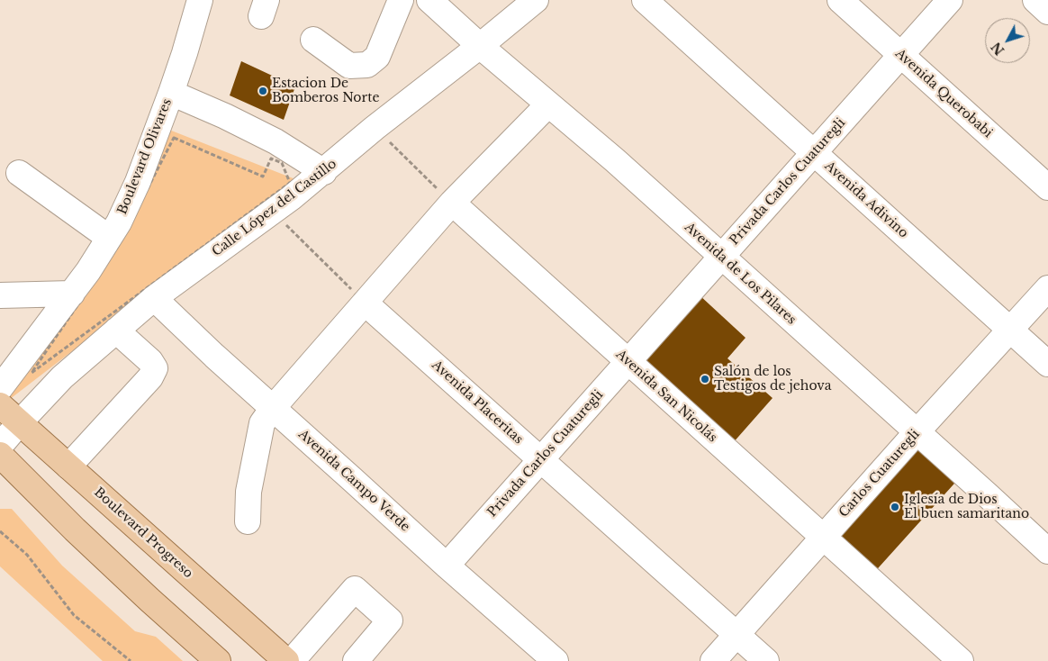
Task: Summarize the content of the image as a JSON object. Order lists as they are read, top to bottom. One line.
{"streets":{"main road":["Boulevard Progreso"],"street":["Avenida Querobabi","Boulevard Olivares","Privada Carlos Cuaturegli","Avenida Adivino","Calle López del Castillo","Avenida de Los Pilares","Avenida San Nicolás","Avenida Placeritas","Carlos Cuaturegli","Avenida Campo Verde"]},"crossings":[["Avenida Querobabi","Privada Carlos Cuaturegli"],["Privada Carlos Cuaturegli","Avenida Adivino"],["Privada Carlos Cuaturegli","Avenida de Los Pilares"],["Privada Carlos Cuaturegli","Avenida San Nicolás"],["Privada Carlos Cuaturegli","Avenida Placeritas"],["Privada Carlos Cuaturegli","Avenida Campo Verde"],["Avenida Adivino","Carlos Cuaturegli"],["Calle López del Castillo","Avenida de Los Pilares"],["Calle López del Castillo","Avenida Campo Verde"],["Calle López del Castillo","Boulevard Progreso"],["Avenida de Los Pilares","Carlos Cuaturegli"],["Avenida San Nicolás","Carlos Cuaturegli"],["Avenida Placeritas","Carlos Cuaturegli"]],"places":["Estacion De Bomberos Norte","Salón de los Testigos de jehova","Iglesía de Dios El buen samaritano"],"north":"bottom left"}
